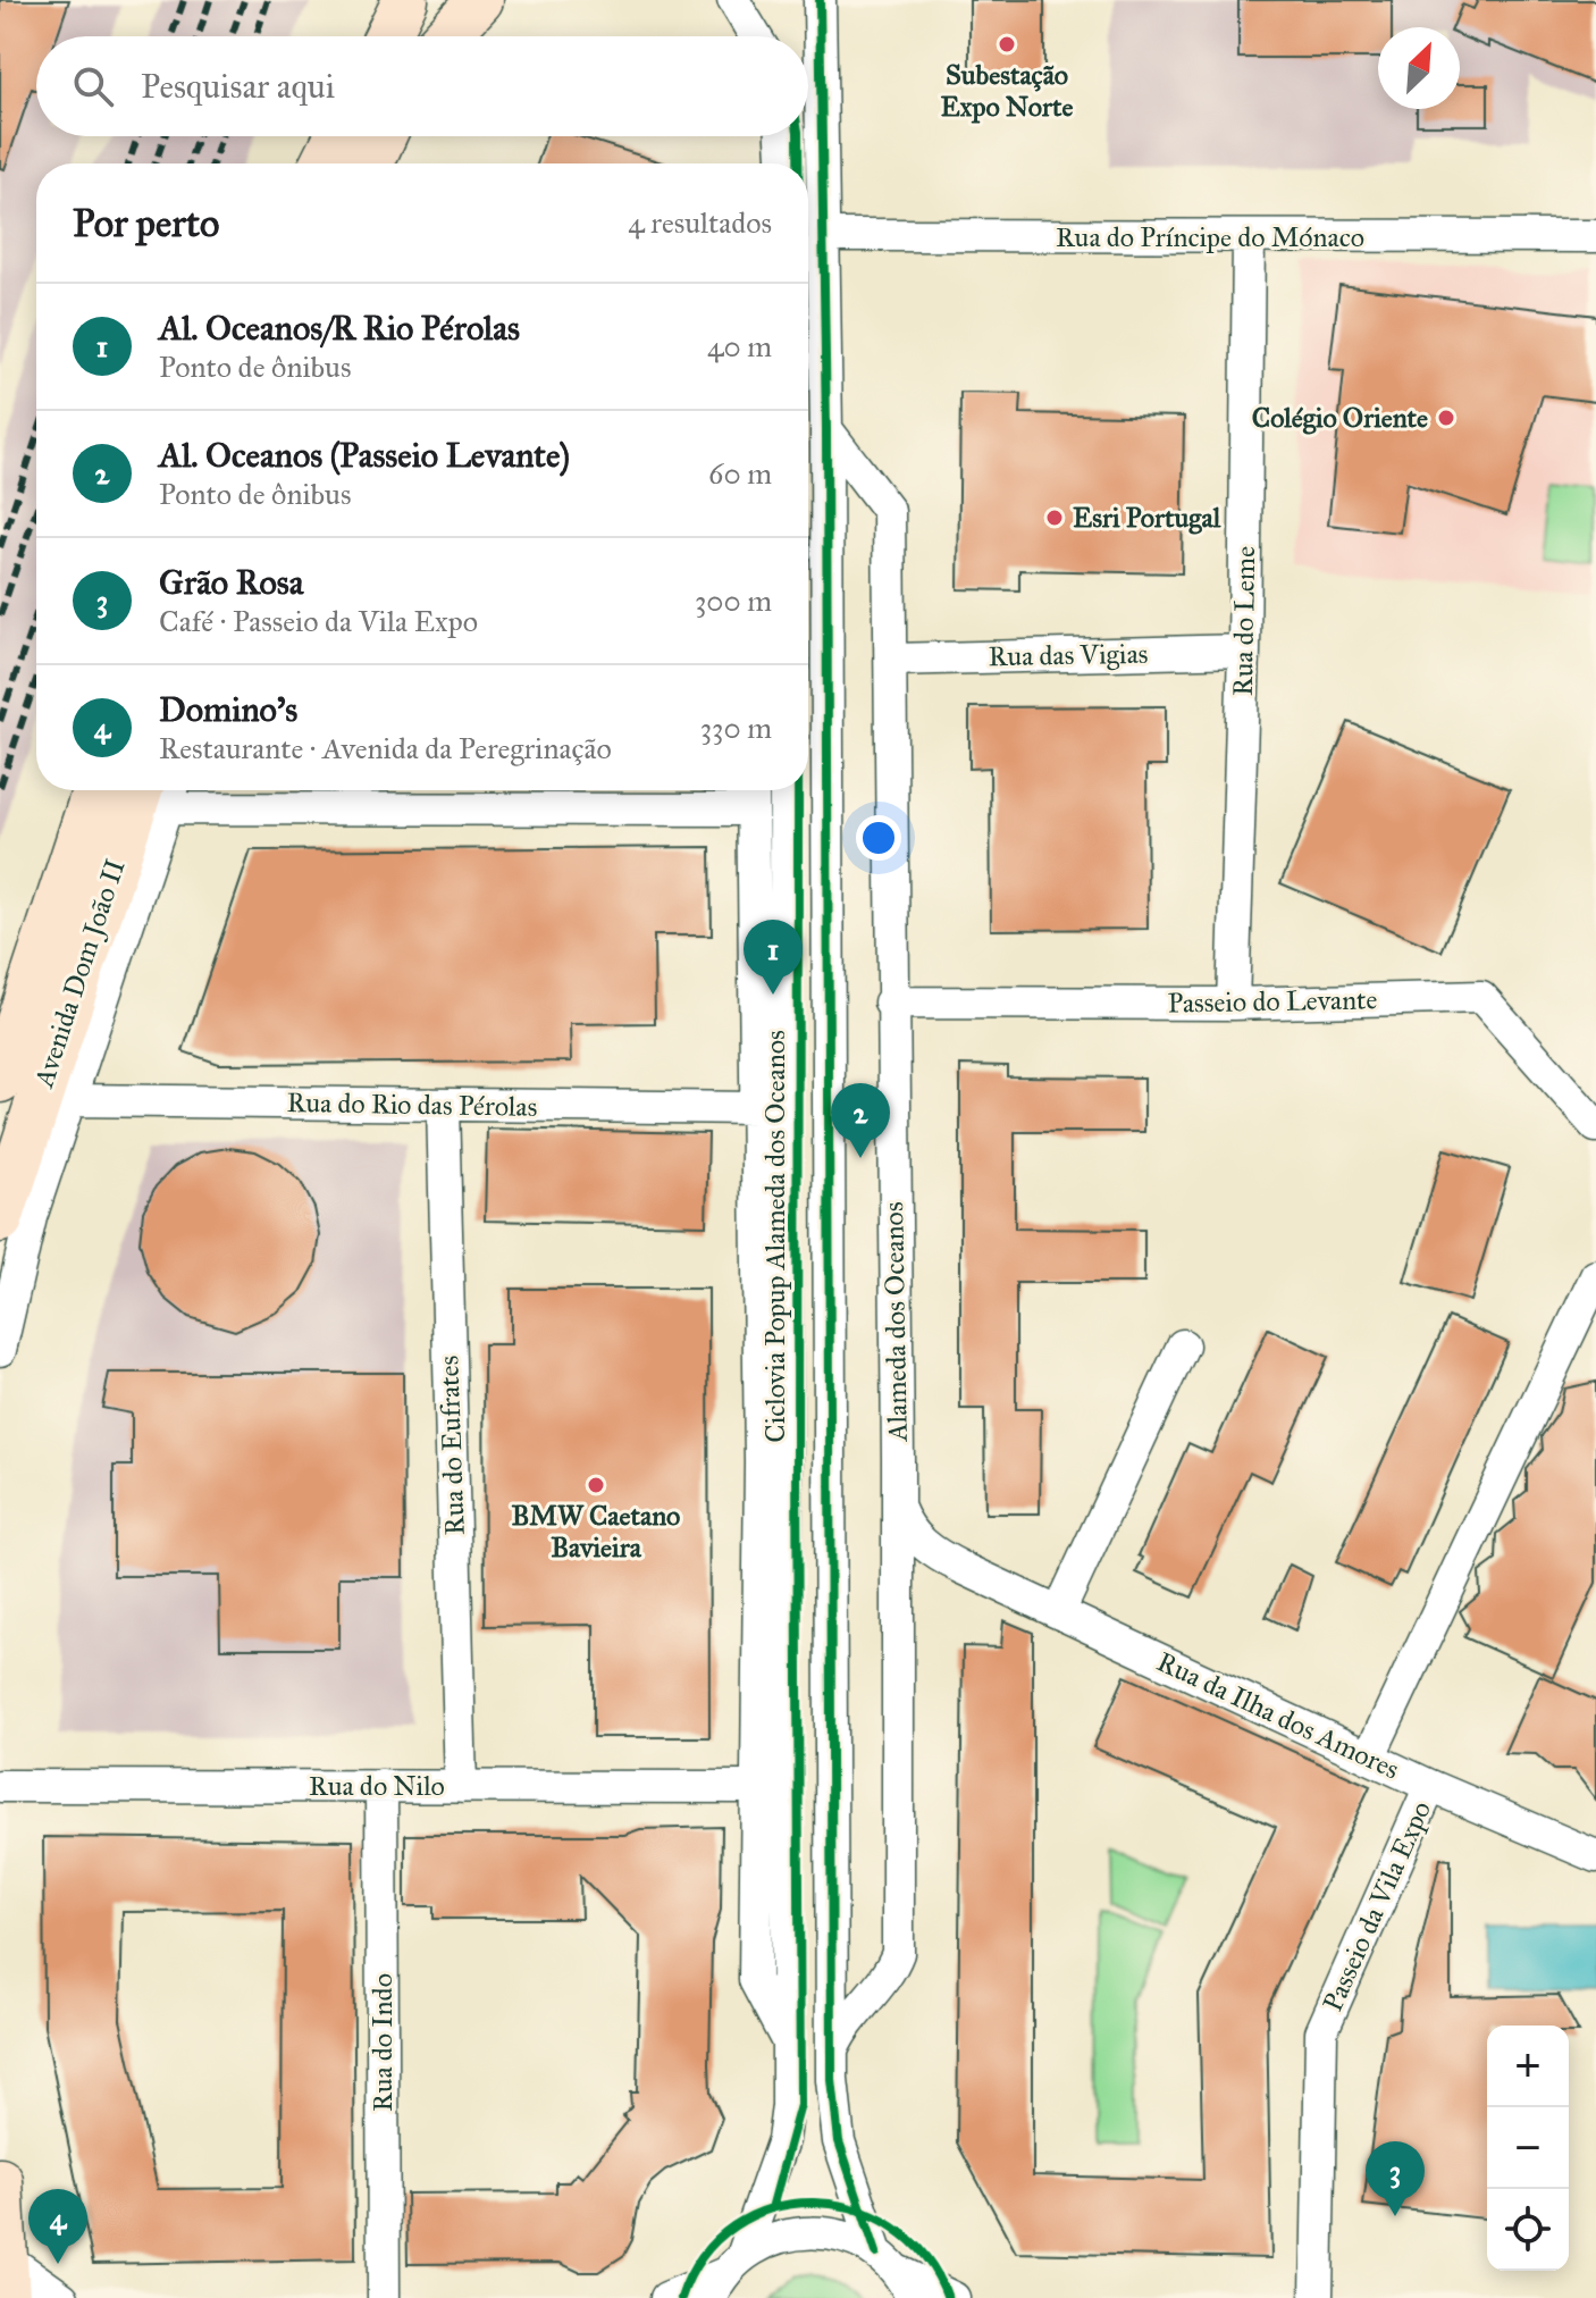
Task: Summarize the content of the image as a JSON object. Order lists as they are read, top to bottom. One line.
{"streets":{"main road":["Avenida Dom João II"],"street":["Rua do Príncipe do Mónaco","Rua do Leme","Rua das Vigias","Passeio do Levante","Rua do Rio das Pérolas","Alameda dos Oceanos","Rua do Eufrates","Rua da Ilha dos Amores","Rua do Nilo","Passeio da Vila Expo","Rua do Indo"],"cycle path":["Ciclovia Popup Alameda dos Oceanos"]},"crossings":[["Rua do Príncipe do Mónaco","Rua do Leme"],["Rua do Leme","Rua das Vigias"],["Rua do Leme","Passeio do Levante"],["Rua das Vigias","Alameda dos Oceanos"],["Passeio do Levante","Alameda dos Oceanos"],["Rua do Rio das Pérolas","Rua do Eufrates"],["Alameda dos Oceanos","Rua da Ilha dos Amores"],["Rua do Eufrates","Rua do Nilo"],["Rua da Ilha dos Amores","Passeio da Vila Expo"],["Rua do Nilo","Rua do Indo"]],"places":["Subestação Expo Norte","Colégio Oriente","Esri Portugal","BMW Caetano Bavieira"],"north":"top right","page":{"search":"Pesquisar aqui","heading":["Por perto","4 resultados"],"list":[{"mark":"1","name":"Al. Oceanos/R Rio Pérolas","note":"Ponto de ônibus","value":"40 m"},{"mark":"2","name":"Al. Oceanos (Passeio Levante)","note":"Ponto de ônibus","value":"60 m"},{"mark":"3","name":"Grão Rosa","note":"Café · Passeio da Vila Expo","value":"300 m"},{"mark":"4","name":"Domino's","note":"Restaurante · Avenida da Peregrinação","value":"330 m"}],"pins":["1","2","3","4"],"map_buttons":["+","−"]}}
